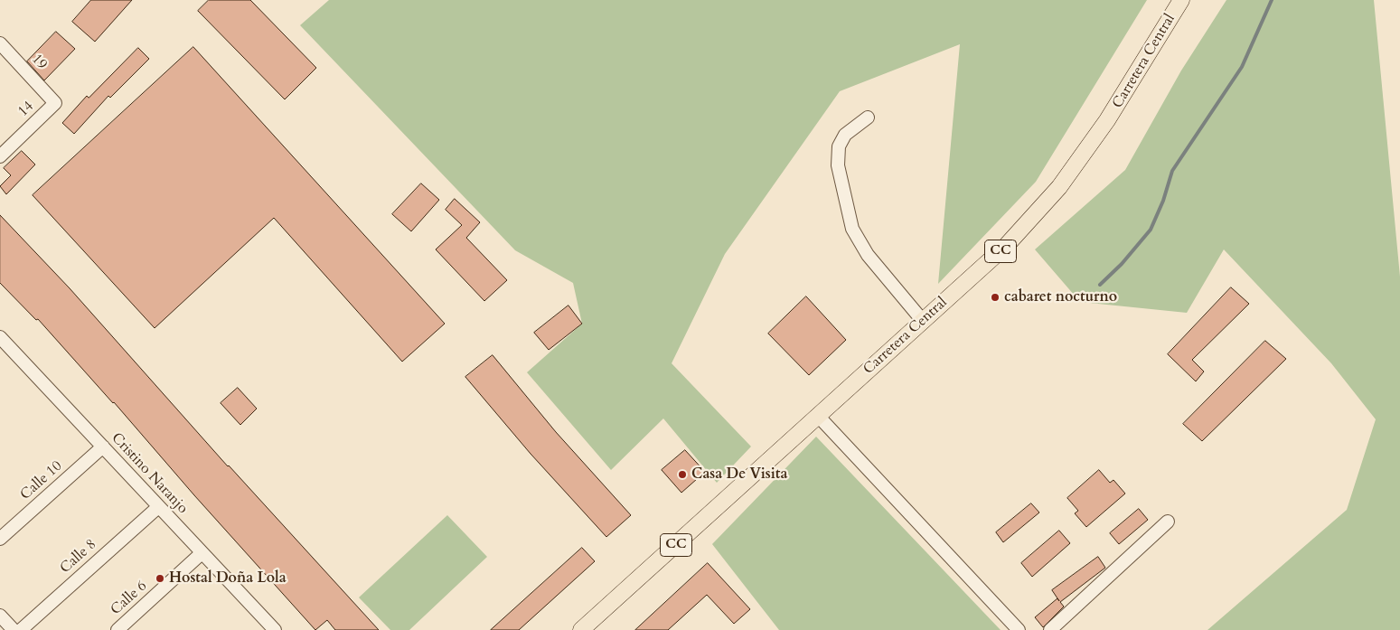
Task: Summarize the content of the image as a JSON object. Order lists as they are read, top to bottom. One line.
{"streets":{"main road":["Carretera Central","CC"],"street":["19","14","Cristino Naranjo","Calle 10","Calle 8","Calle 6"]},"crossings":[["19","14"],["Cristino Naranjo","Calle 10"],["Cristino Naranjo","Calle 8"],["Cristino Naranjo","Calle 6"]],"places":["cabaret nocturno","Casa De Visita","Hostal Doña Lola"]}
